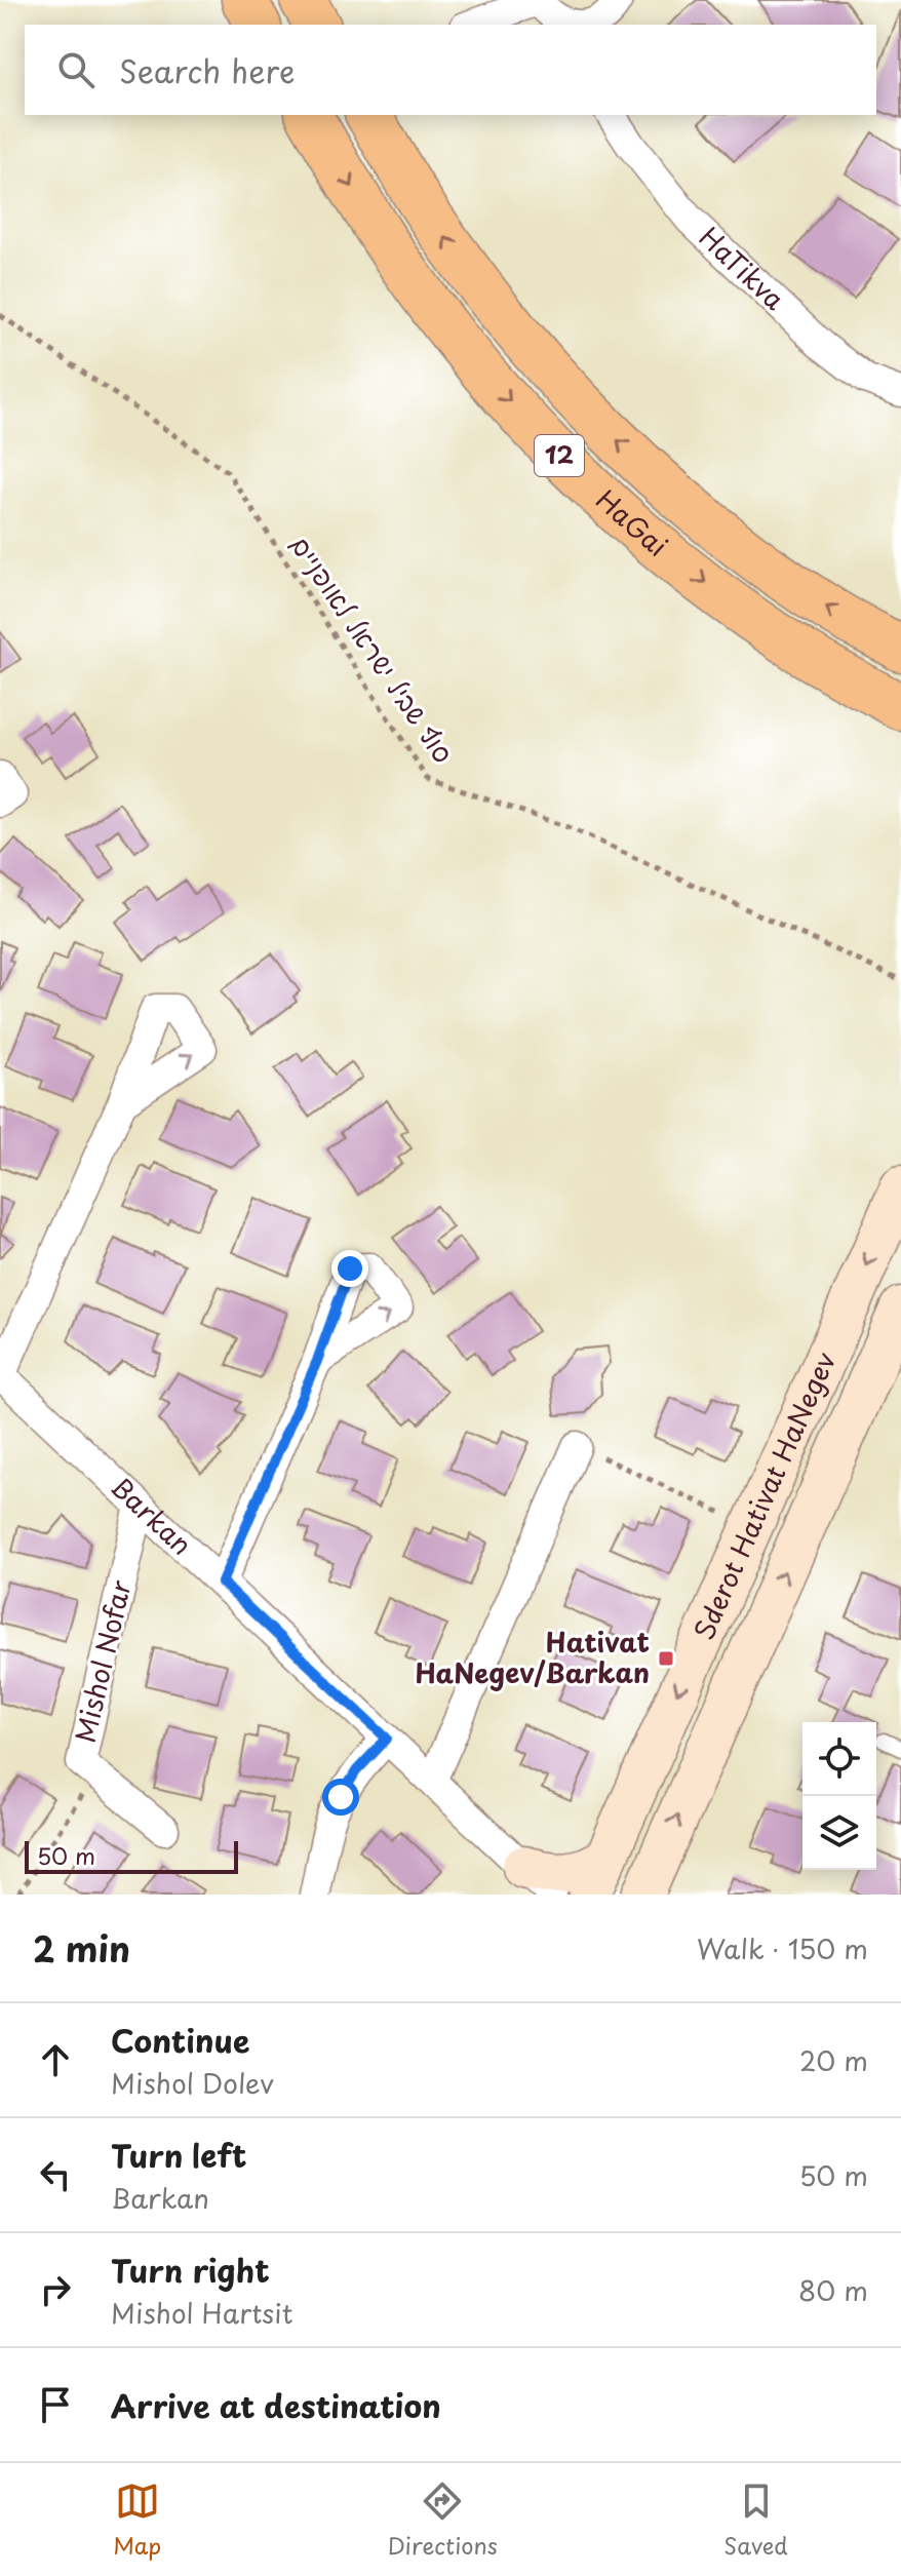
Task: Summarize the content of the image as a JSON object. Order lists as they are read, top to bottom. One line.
{"streets":{"highway":["12","HaGai"],"main road":["Sderot Hativat HaNegev"],"street":["HaTikva","Barkan","Mishol Nofar"],"path":["סוף שביל ישראל לאופניים"]},"crossings":[["Barkan","Mishol Nofar"]],"places":{"transit":["Hativat HaNegev/Barkan"]},"scale_bar":"50 m","page":{"search":"Search here","scale":"50 m","heading":["2 min","Walk · 150 m"],"list":[["Continue","Mishol Dolev","20 m"],["Turn left","Barkan","50 m"],["Turn right","Mishol Hartsit","80 m"],"Arrive at destination"],"nav":["Map","Directions","Saved"]}}
